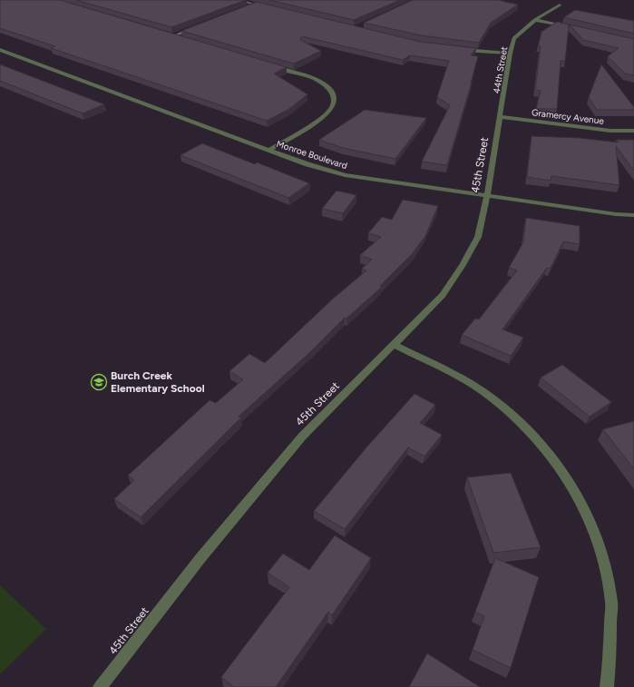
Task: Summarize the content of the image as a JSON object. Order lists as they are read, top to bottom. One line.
{"streets":{"street":["44th Street","Gramercy Avenue","Monroe Boulevard","45th Street"]},"crossings":[["44th Street","Gramercy Avenue"],["44th Street","45th Street"],["Gramercy Avenue","45th Street"],["Monroe Boulevard","45th Street"]],"places":{"school or university":["Burch Creek Elementary School"]}}
